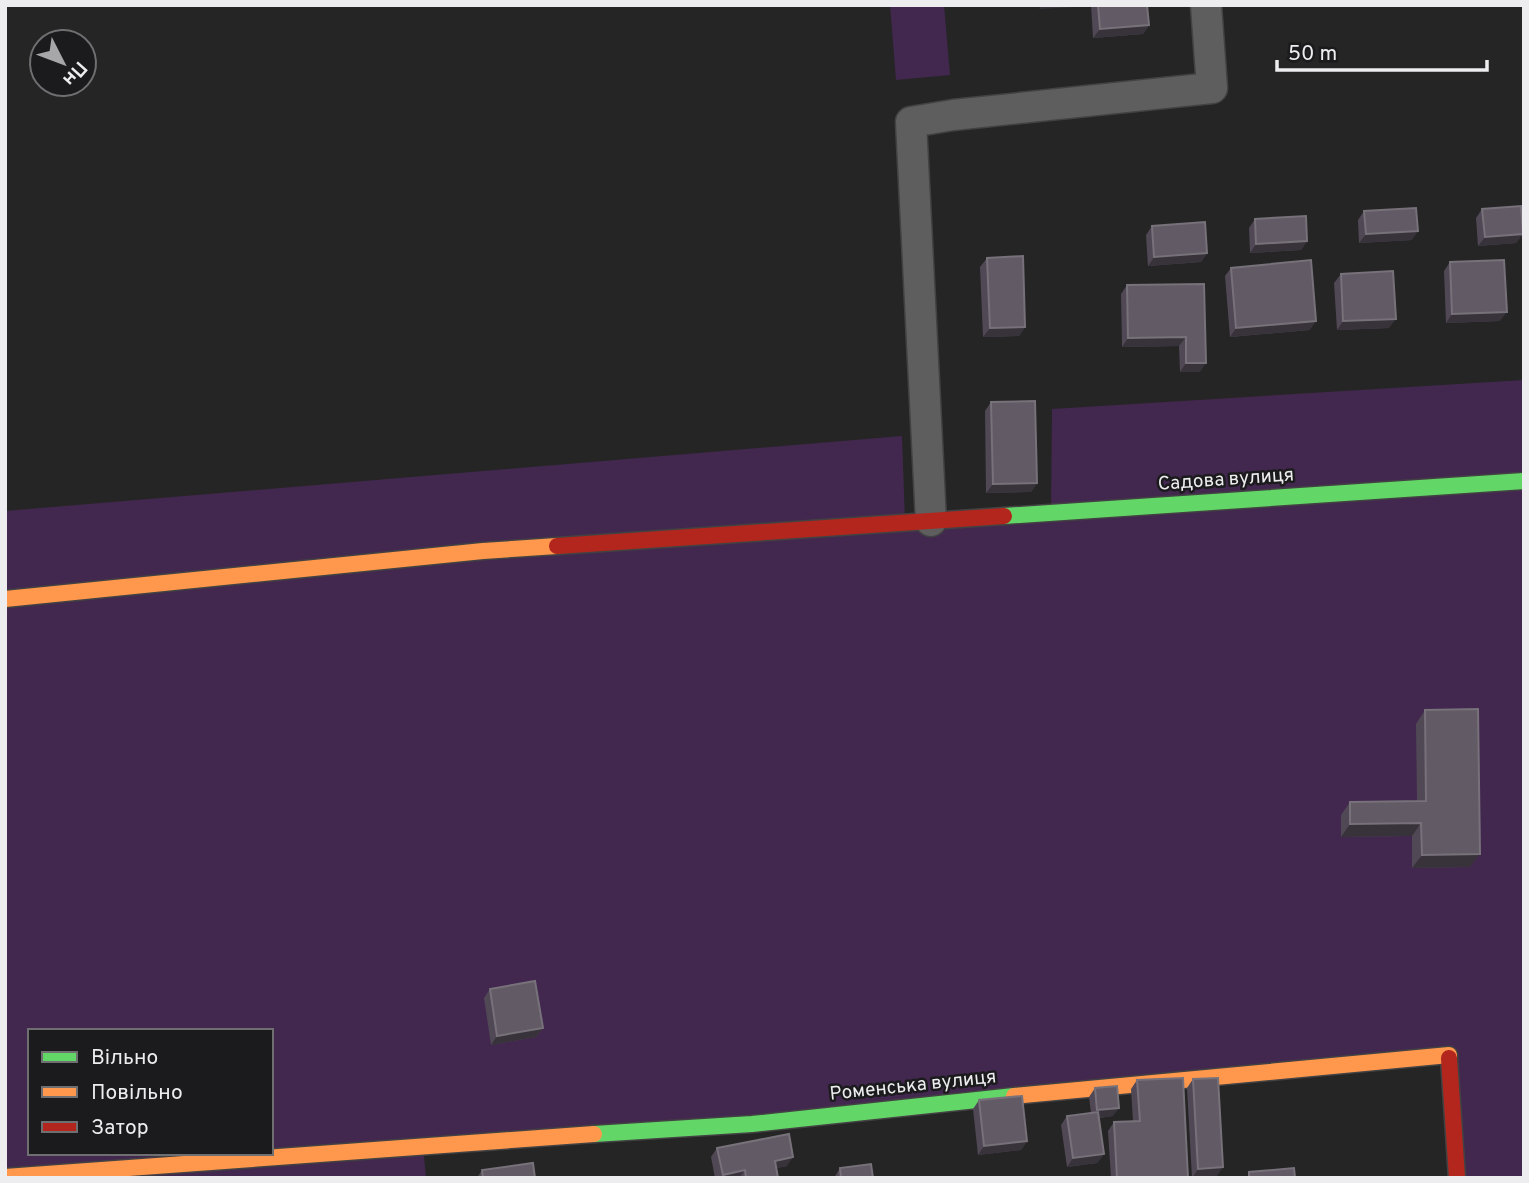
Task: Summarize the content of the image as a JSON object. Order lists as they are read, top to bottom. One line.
{"streets":{"street":["Садова вулиця","Роменська вулиця"]},"legend":["Вільно","Повільно","Затор"],"scale_bar":"50 m","north":"bottom right"}
